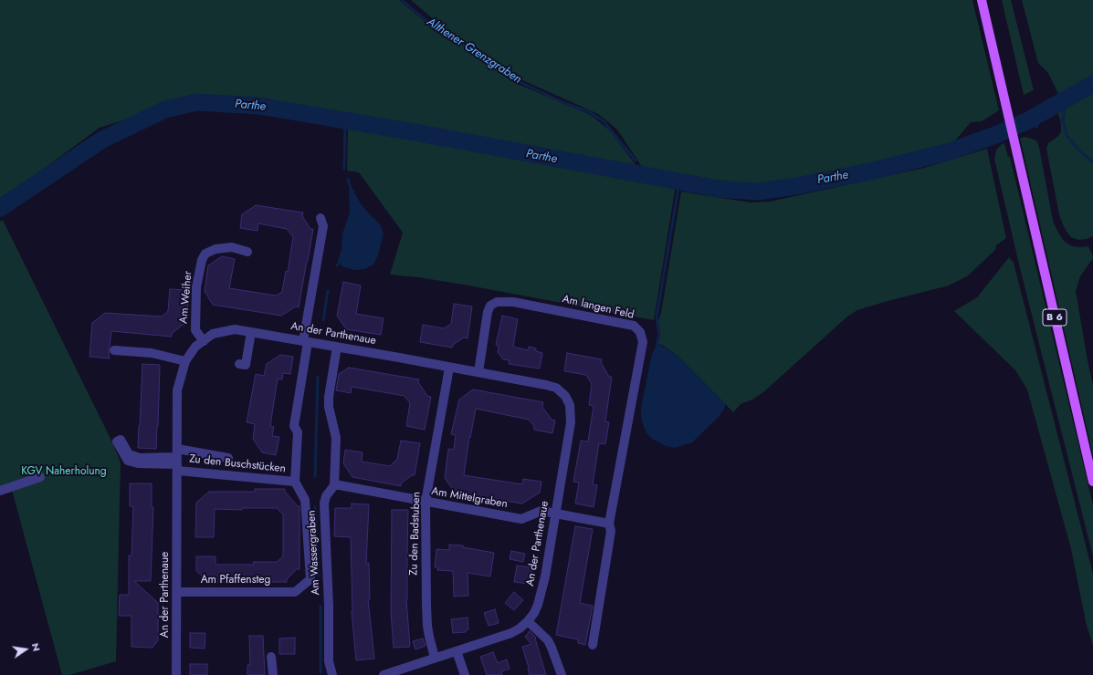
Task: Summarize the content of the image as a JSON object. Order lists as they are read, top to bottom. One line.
{"streets":{"main road":["B 6"],"street":["Am Weiher","Am langen Feld","An der Parthenaue","Zu den Buschstücken","Am Mittelgraben","Zu den Badstuben","Am Wassergraben","Am Pfaffensteg"]},"crossings":[["Am Weiher","An der Parthenaue"],["Am langen Feld","An der Parthenaue"],["An der Parthenaue","Zu den Buschstücken"],["An der Parthenaue","Am Mittelgraben"],["An der Parthenaue","Zu den Badstuben"],["An der Parthenaue","Am Wassergraben"],["An der Parthenaue","Am Pfaffensteg"],["Zu den Buschstücken","Am Wassergraben"],["Am Mittelgraben","Zu den Badstuben"],["Am Mittelgraben","Am Wassergraben"],["Am Wassergraben","Am Pfaffensteg"]],"water":["Althener Grenzgraben","Parthe"],"parks":["KGV Naherholung"],"north":"right"}
